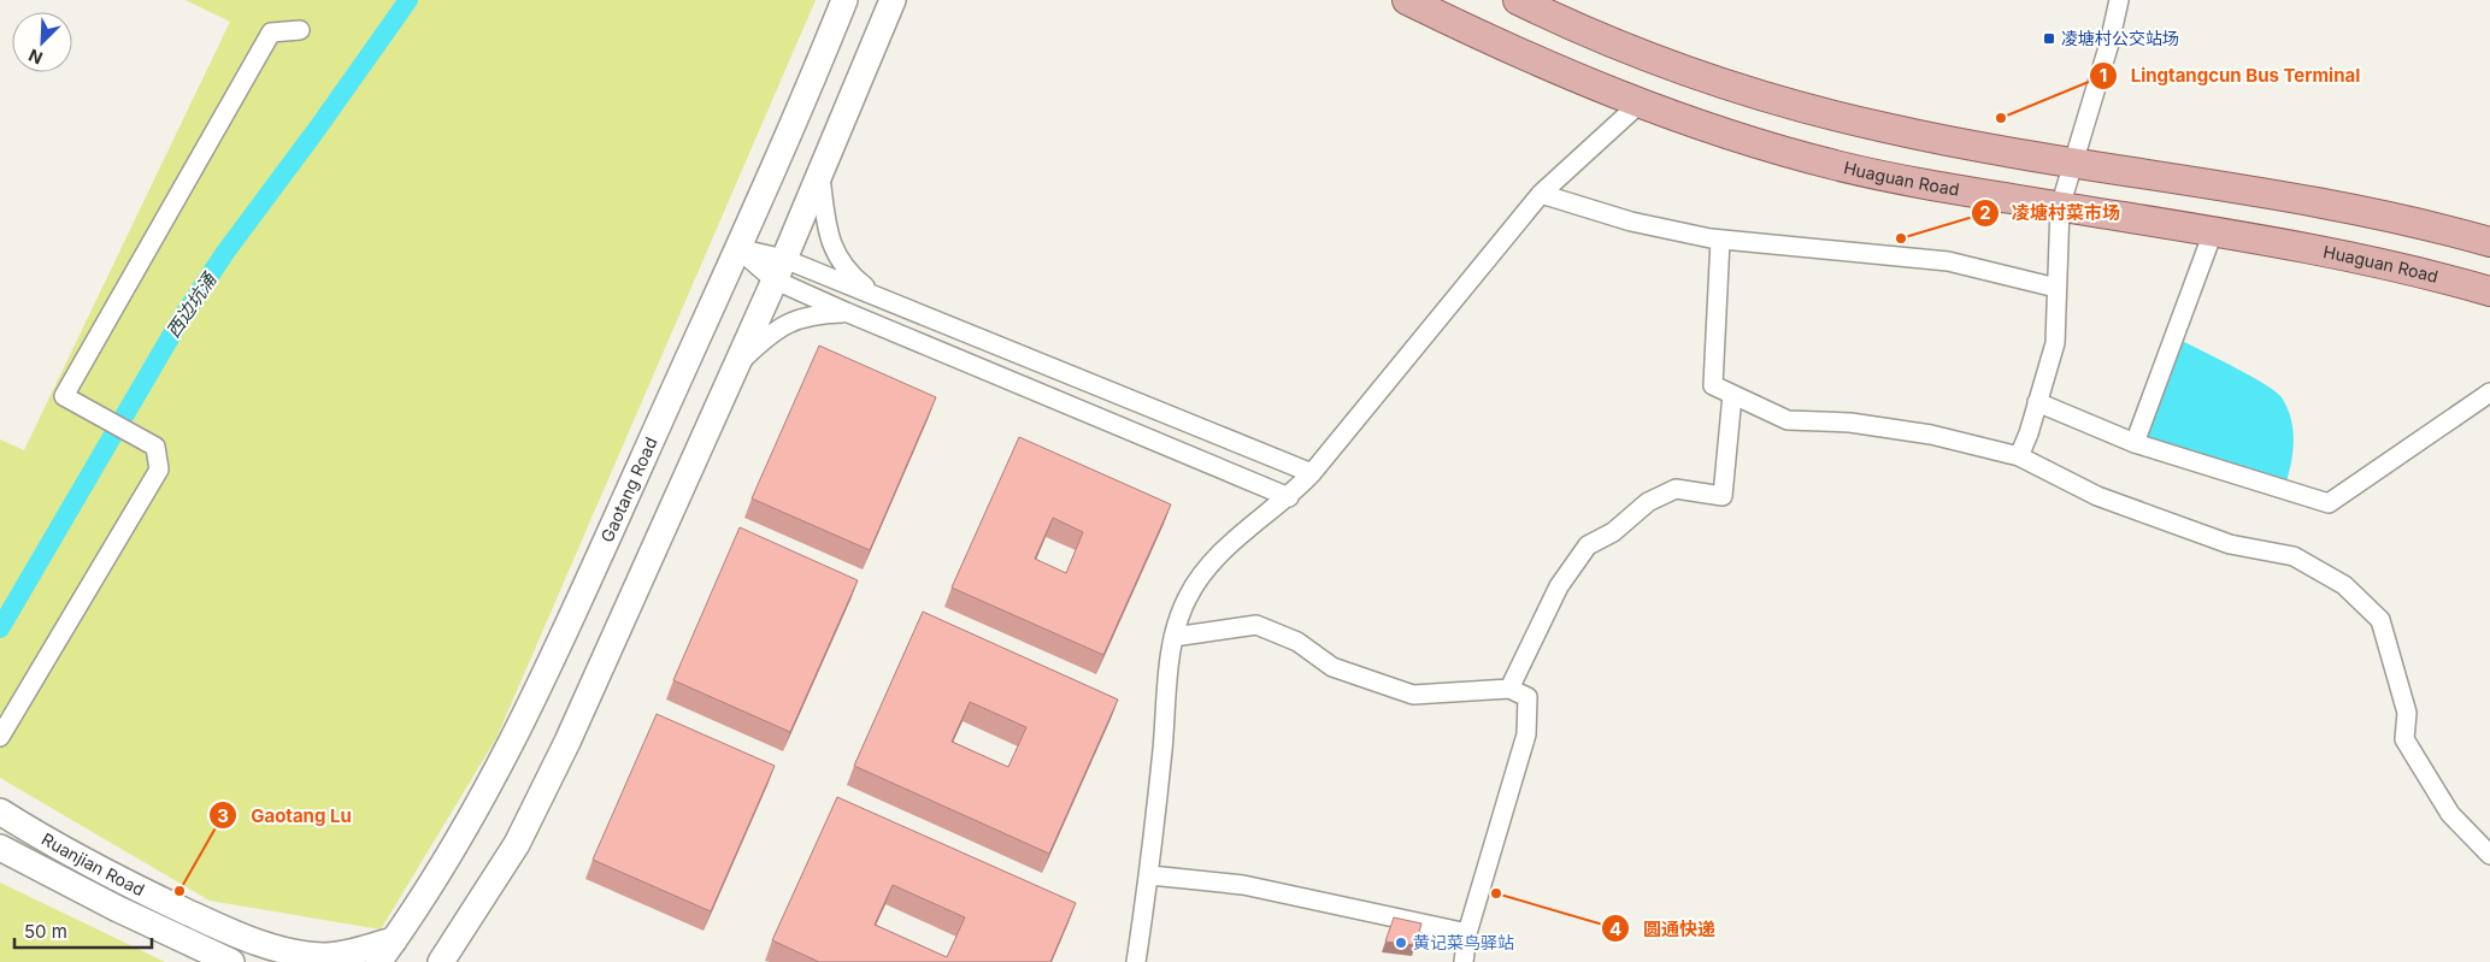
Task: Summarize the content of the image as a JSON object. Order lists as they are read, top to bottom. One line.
{"streets":{"main road":["Huaguan Road"],"street":["Gaotang Road","Ruanjian Road"]},"crossings":[["Gaotang Road","Ruanjian Road"]],"water":["西边坑涌"],"places":{"transit":["凌塘村公交站场"],"other":["Lingtangcun Bus Terminal","凌塘村菜市场","Gaotang Lu","圆通快递","黄记菜鸟驿站"]},"scale_bar":"50 m","north":"bottom left"}
